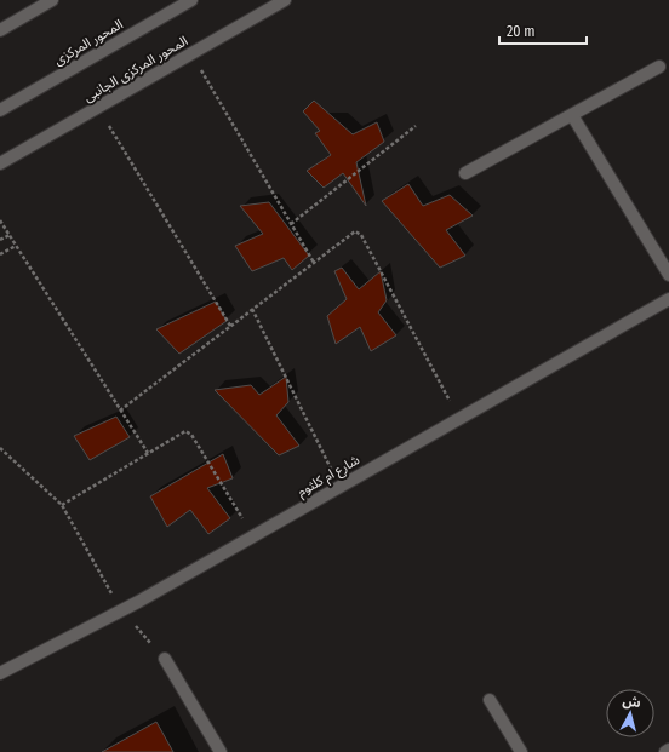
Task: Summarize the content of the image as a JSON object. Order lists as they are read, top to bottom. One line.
{"streets":{"street":["المحور المركزى","المحور المركزى الجانبى","شارع ام كلثوم"]},"scale_bar":"20 m","north":"top"}
